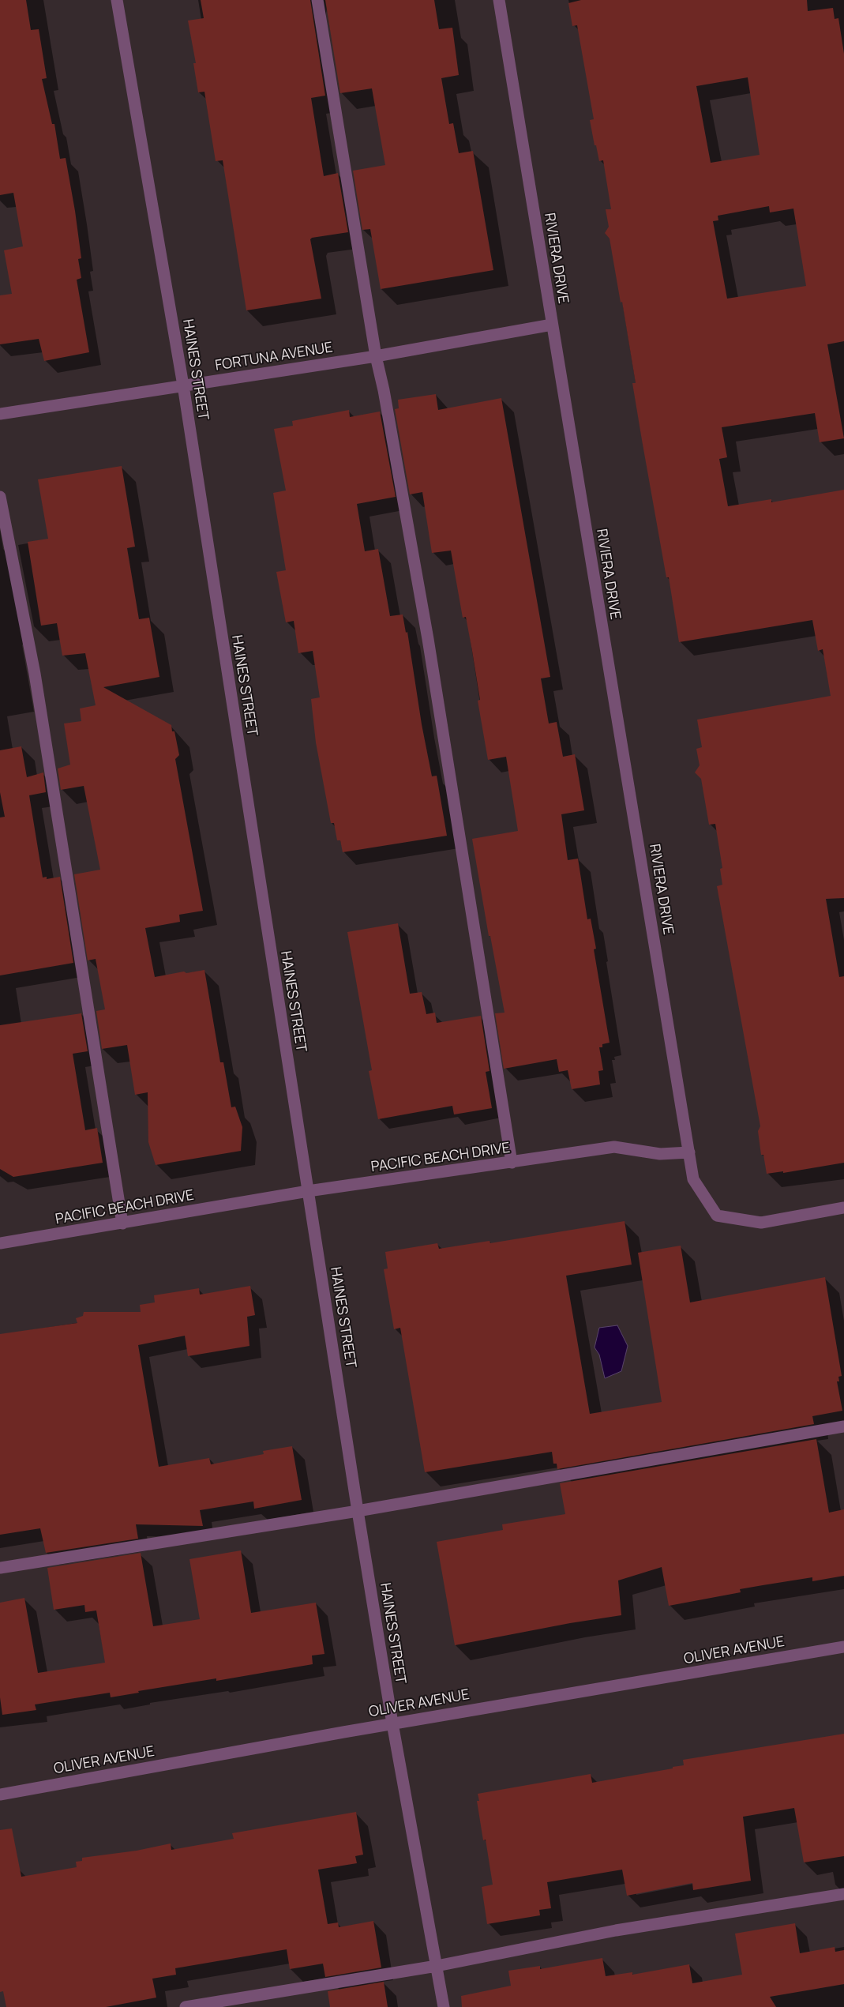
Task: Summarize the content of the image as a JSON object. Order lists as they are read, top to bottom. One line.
{"streets":{"street":["RIVIERA DRIVE","FORTUNA AVENUE","HAINES STREET","PACIFIC BEACH DRIVE","OLIVER AVENUE"]},"crossings":[["RIVIERA DRIVE","FORTUNA AVENUE"],["RIVIERA DRIVE","PACIFIC BEACH DRIVE"],["FORTUNA AVENUE","HAINES STREET"],["HAINES STREET","PACIFIC BEACH DRIVE"],["HAINES STREET","OLIVER AVENUE"]]}
